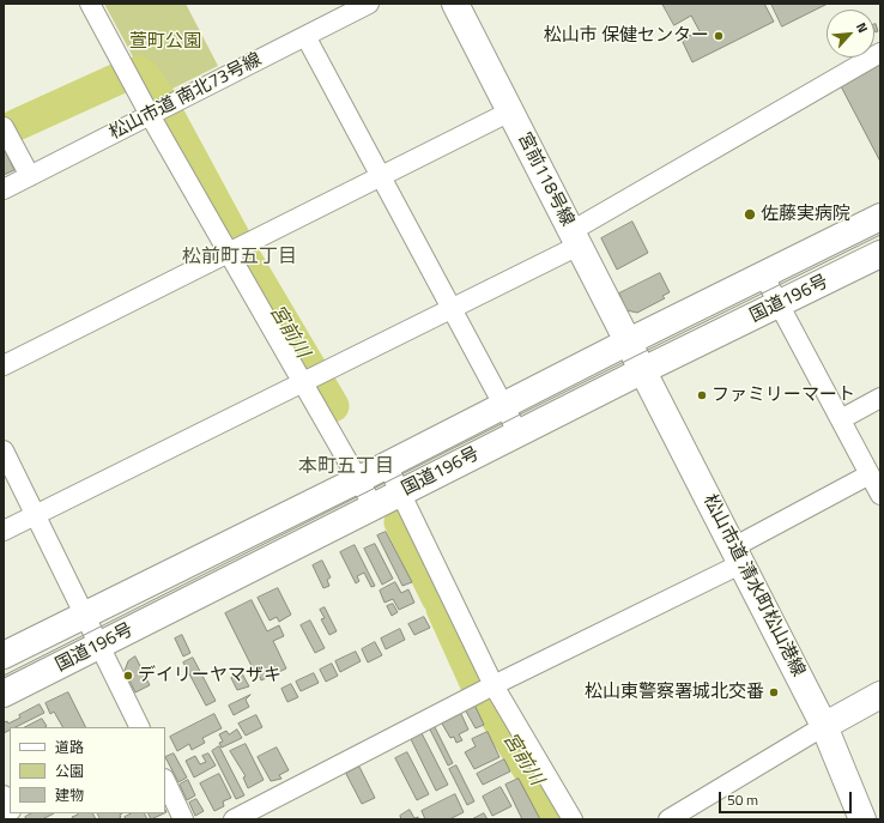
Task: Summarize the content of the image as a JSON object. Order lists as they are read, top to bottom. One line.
{"streets":{"main road":["宮前118号線","国道196号","松山市道 清水町松山港線"],"street":["松山市道 南北73号線"]},"crossings":[["宮前118号線","国道196号"],["宮前118号線","松山市道 清水町松山港線"],["国道196号","松山市道 清水町松山港線"]],"districts":["松前町五丁目","本町五丁目"],"water":["宮前川"],"parks":["萱町公園"],"places":["松山市 保健センター","佐藤実病院","ファミリーマート","デイリーヤマザキ","松山東警察署城北交番"],"legend":["道路","公園","建物"],"scale_bar":"50 m","north":"top right"}
